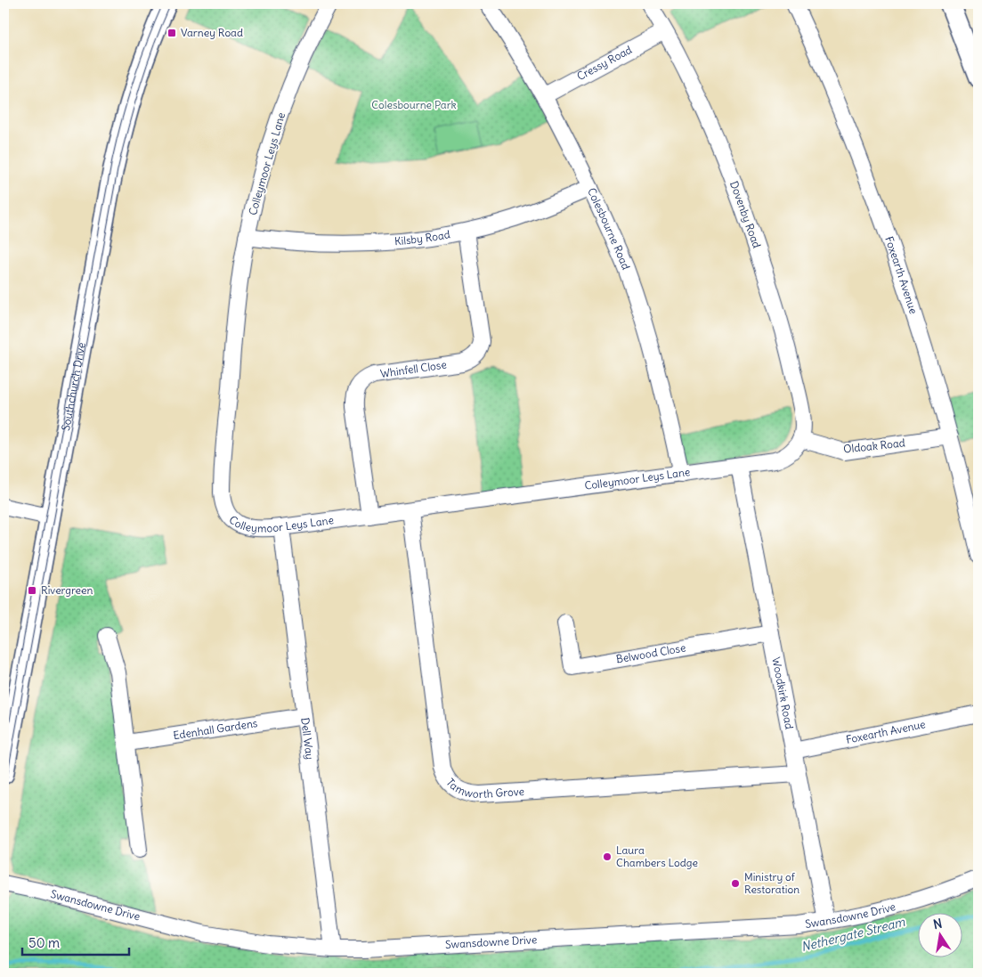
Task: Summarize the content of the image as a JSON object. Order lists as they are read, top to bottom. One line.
{"streets":{"street":["Cressy Road","Colleymoor Leys Lane","Dovenby Road","Colesbourne Road","Kilsby Road","Foxearth Avenue","Whinfell Close","Southchurch Drive","Oldoak Road","Belwood Close","Woodkirk Road","Edenhall Gardens","Dell Way","Tamworth Grove","Swansdowne Drive"]},"crossings":[["Cressy Road","Dovenby Road"],["Cressy Road","Colesbourne Road"],["Colleymoor Leys Lane","Dovenby Road"],["Colleymoor Leys Lane","Colesbourne Road"],["Colleymoor Leys Lane","Kilsby Road"],["Colleymoor Leys Lane","Whinfell Close"],["Colleymoor Leys Lane","Oldoak Road"],["Colleymoor Leys Lane","Woodkirk Road"],["Colleymoor Leys Lane","Dell Way"],["Colleymoor Leys Lane","Tamworth Grove"],["Dovenby Road","Oldoak Road"],["Colesbourne Road","Kilsby Road"],["Kilsby Road","Whinfell Close"],["Foxearth Avenue","Oldoak Road"],["Foxearth Avenue","Woodkirk Road"],["Belwood Close","Woodkirk Road"],["Woodkirk Road","Tamworth Grove"],["Woodkirk Road","Swansdowne Drive"],["Edenhall Gardens","Dell Way"],["Dell Way","Swansdowne Drive"]],"water":["Nethergate Stream"],"parks":["Colesbourne Park"],"places":{"transit":["Varney Road","Rivergreen"],"other":["Laura Chambers Lodge","Ministry of Restoration"]},"scale_bar":"50 m","north":"top"}
